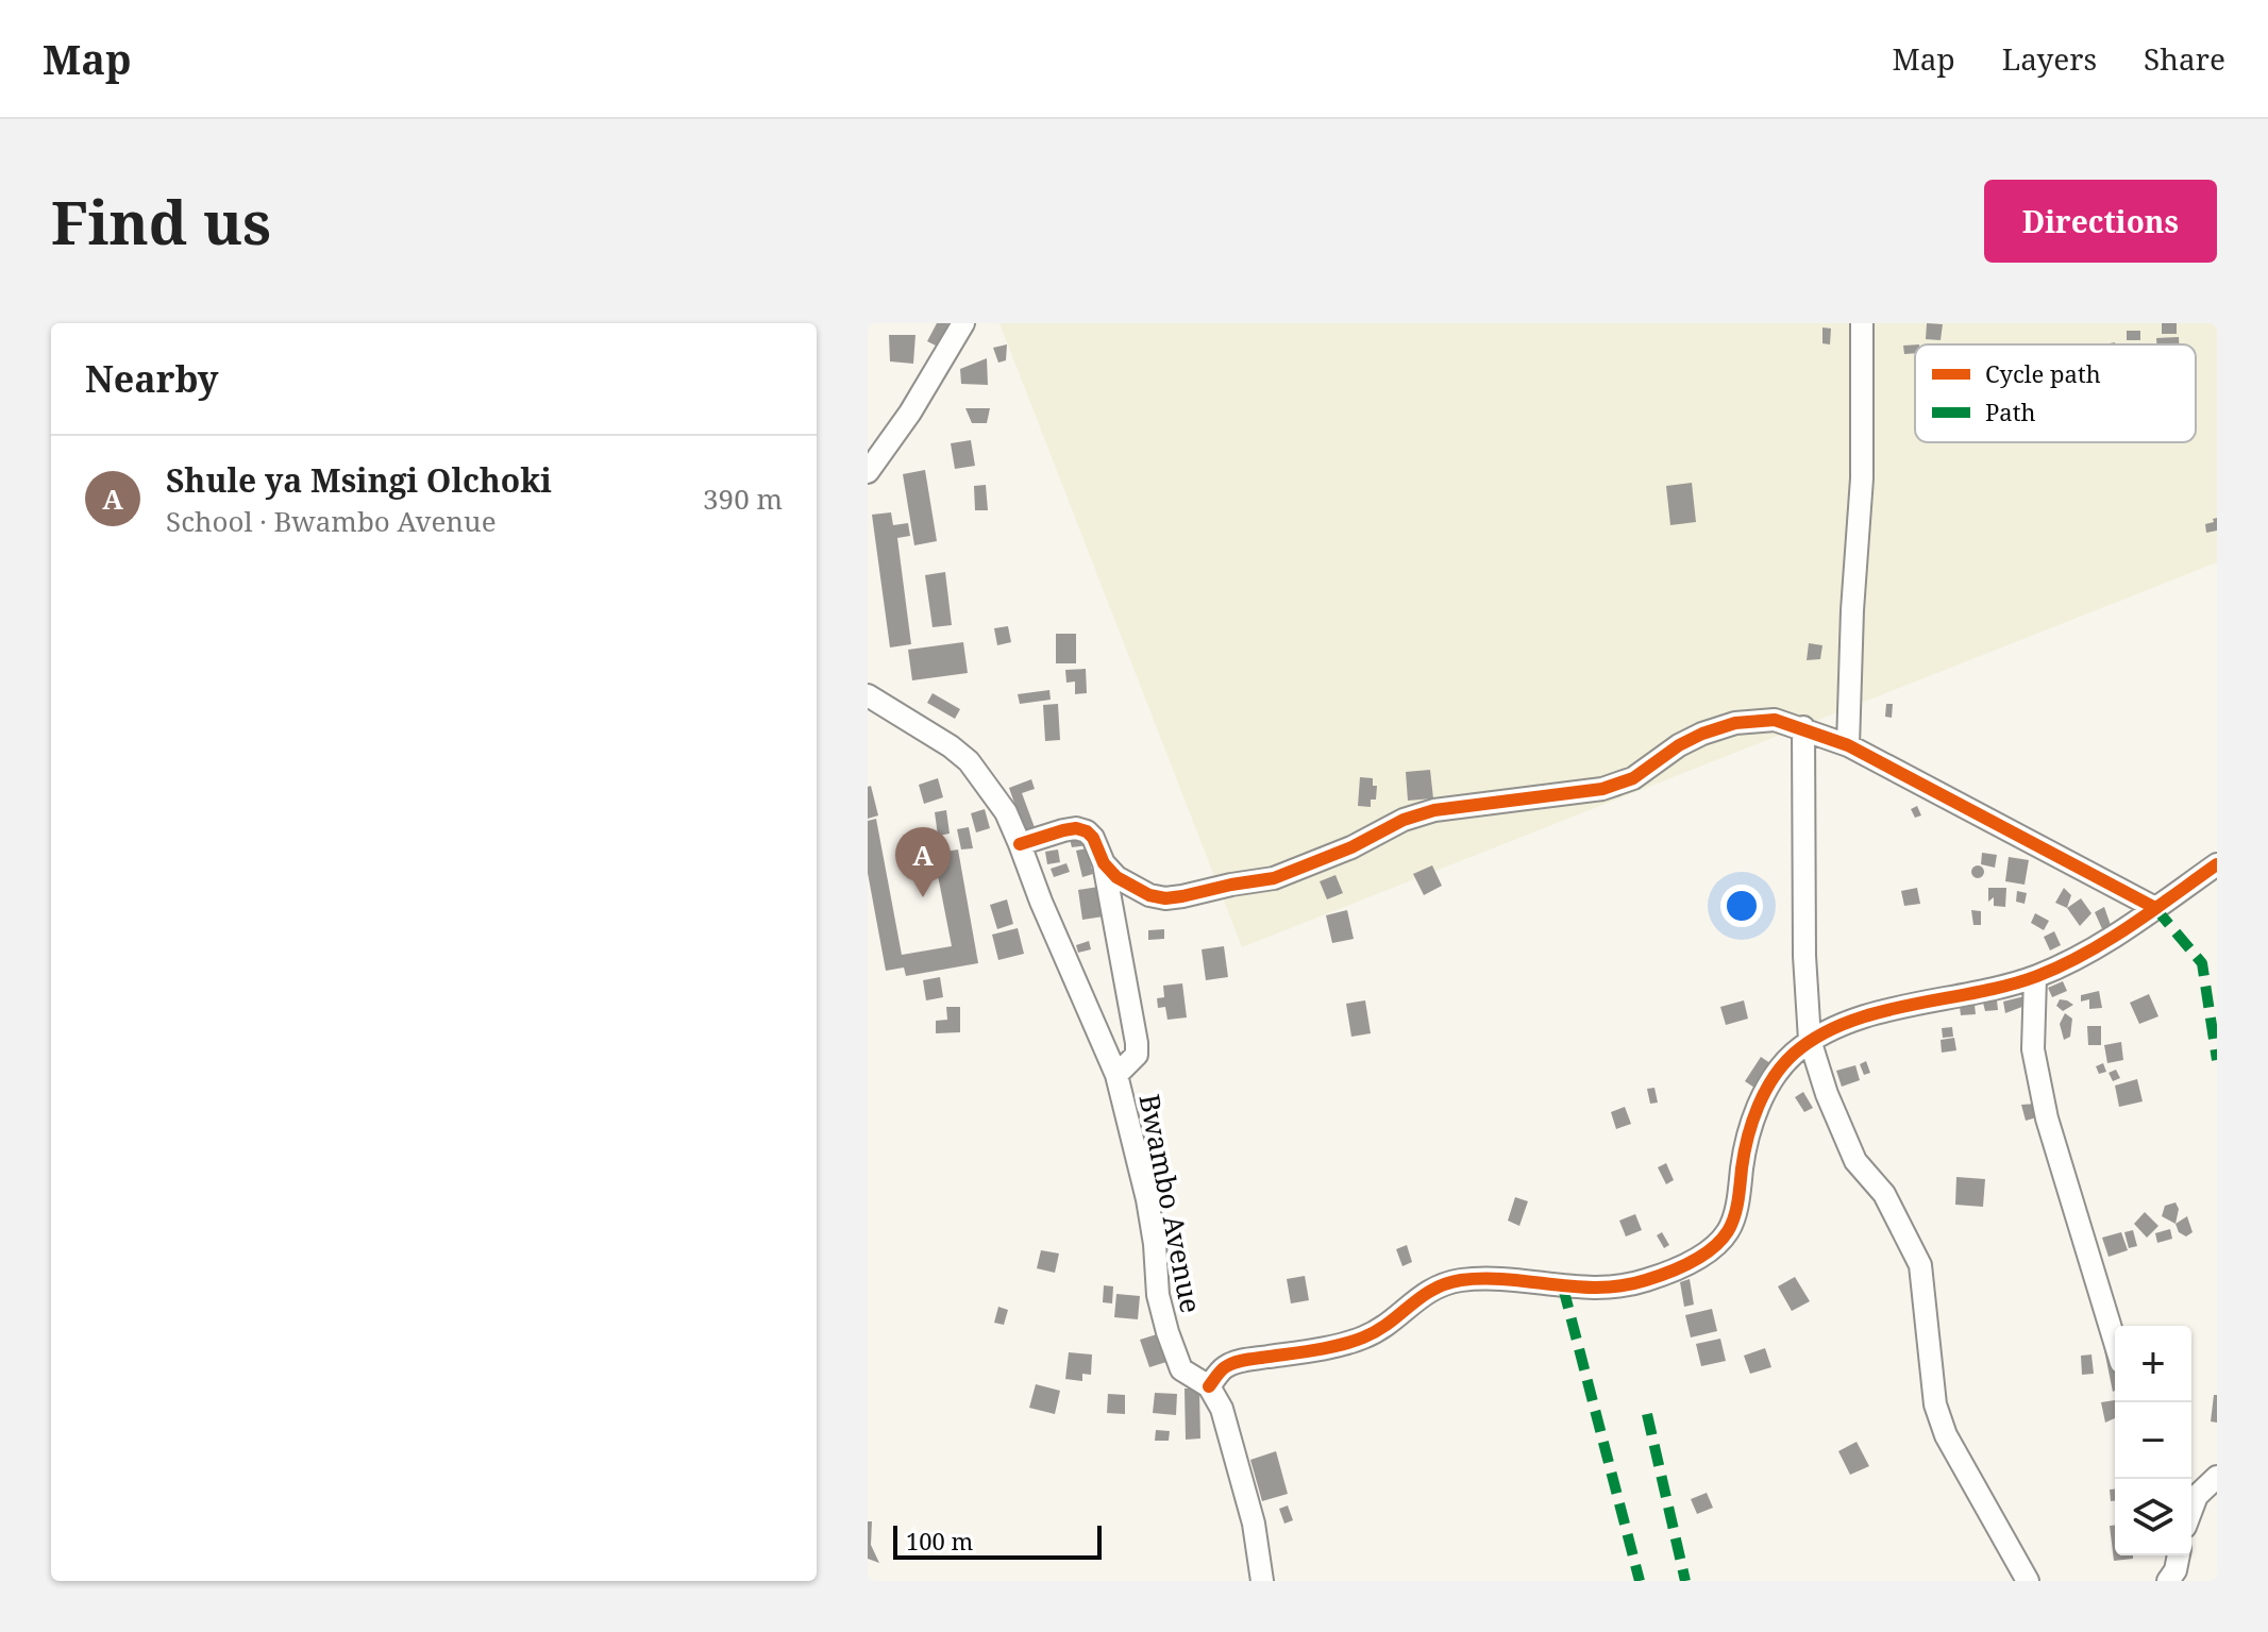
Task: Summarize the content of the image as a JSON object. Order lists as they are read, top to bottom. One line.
{"streets":{"street":["Bwambo Avenue"]},"legend":["Cycle path","Path"],"scale_bar":"100 m","page":{"header":"Map","nav":["Map","Layers","Share"],"buttons":"Directions","title":"Find us","heading":"Nearby","list":[{"mark":"A","name":"Shule ya Msingi Olchoki","note":"School · Bwambo Avenue","value":"390 m"}],"pins":"A","map_buttons":["+","−"],"scale":"100 m"}}
